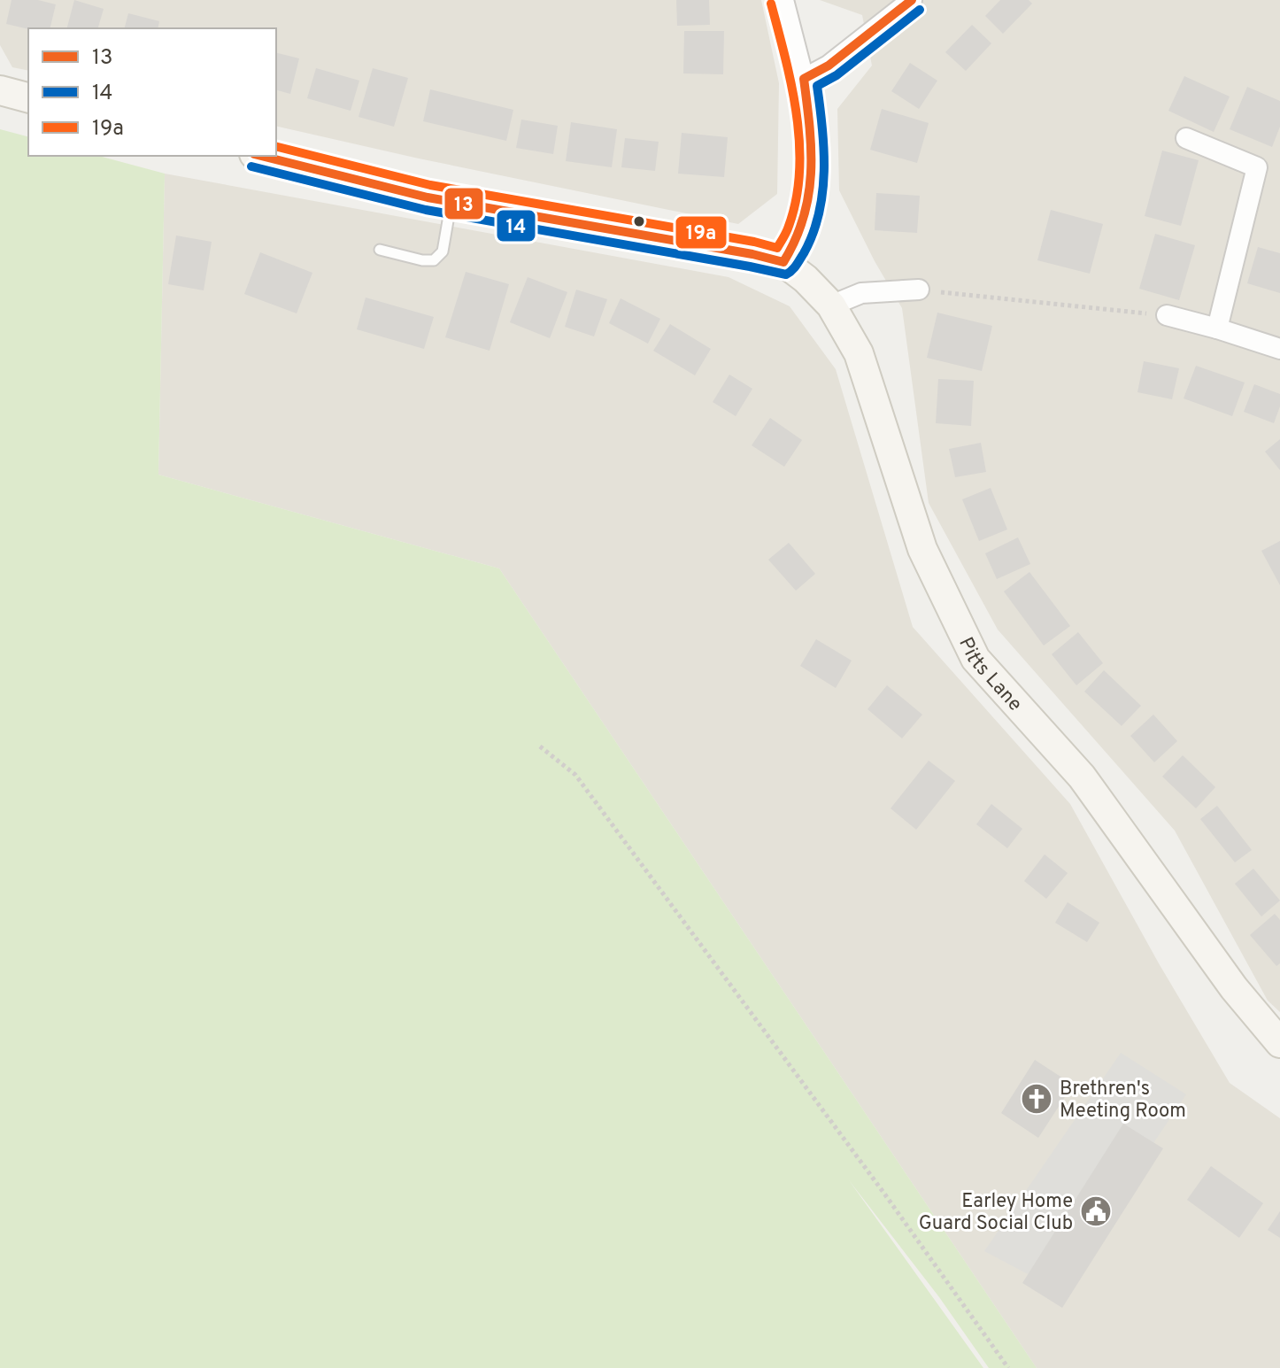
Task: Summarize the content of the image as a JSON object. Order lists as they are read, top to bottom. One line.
{"streets":{"main road":["Pitts Lane"]},"places":{"church":["Brethren's Meeting Room"],"public building":["Earley Home Guard Social Club"]},"lines":["transit line 13","transit line 19a","transit line 14"],"legend":["13","14","19a"]}
